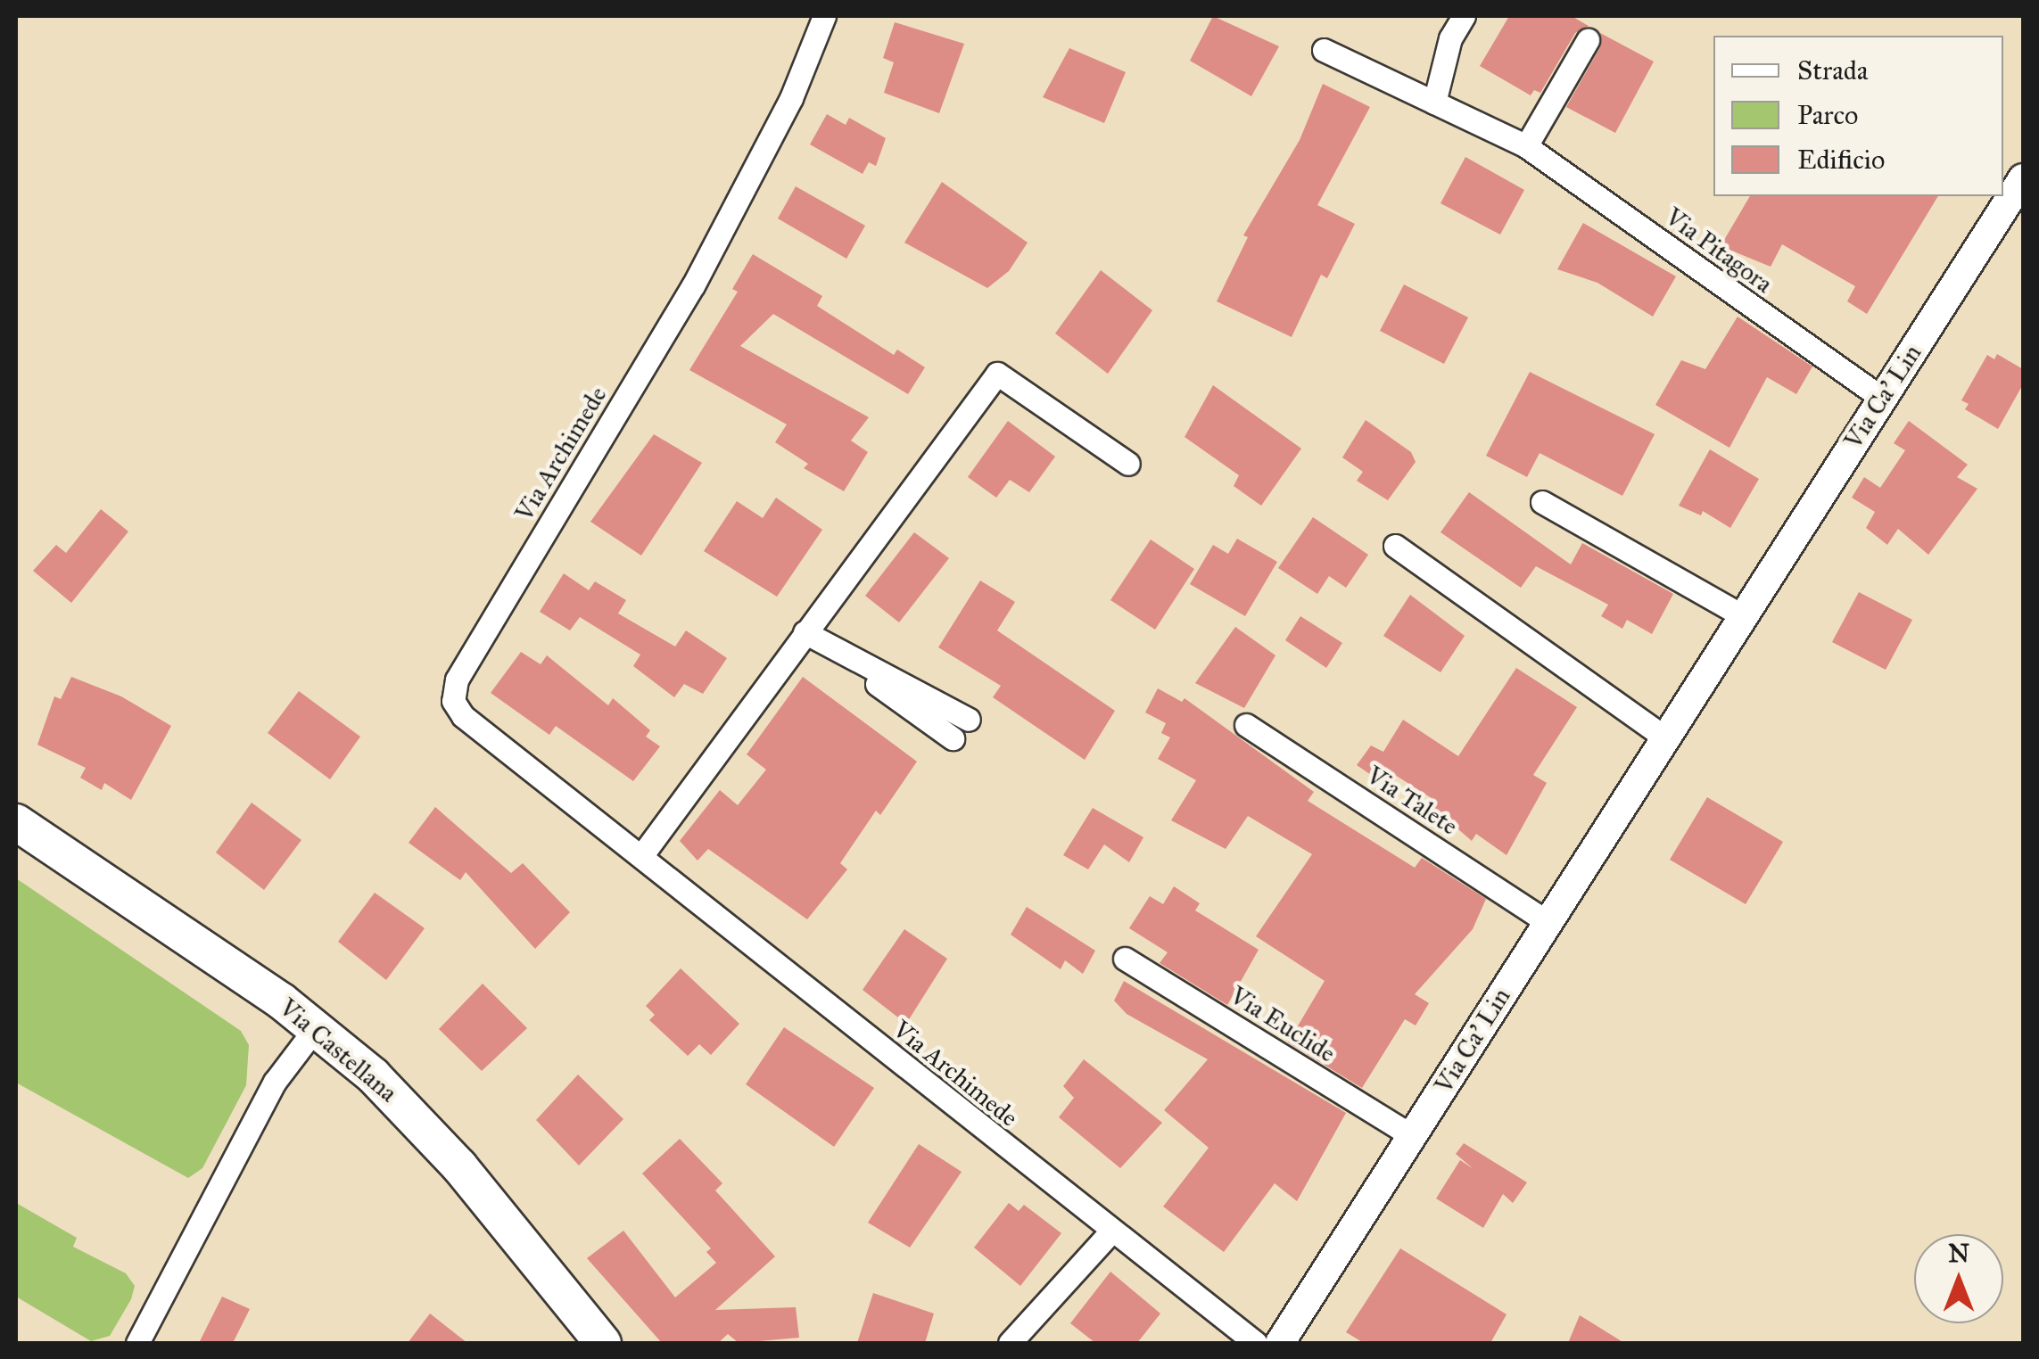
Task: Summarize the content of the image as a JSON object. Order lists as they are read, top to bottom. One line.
{"streets":{"main road":["Via Castellana"],"street":["Via Pitagora","Via Ca' Lin","Via Archimede","Via Talete","Via Euclide"]},"crossings":[["Via Pitagora","Via Ca' Lin"],["Via Ca' Lin","Via Talete"],["Via Ca' Lin","Via Euclide"]],"legend":["Strada","Parco","Edificio"],"north":"top"}
